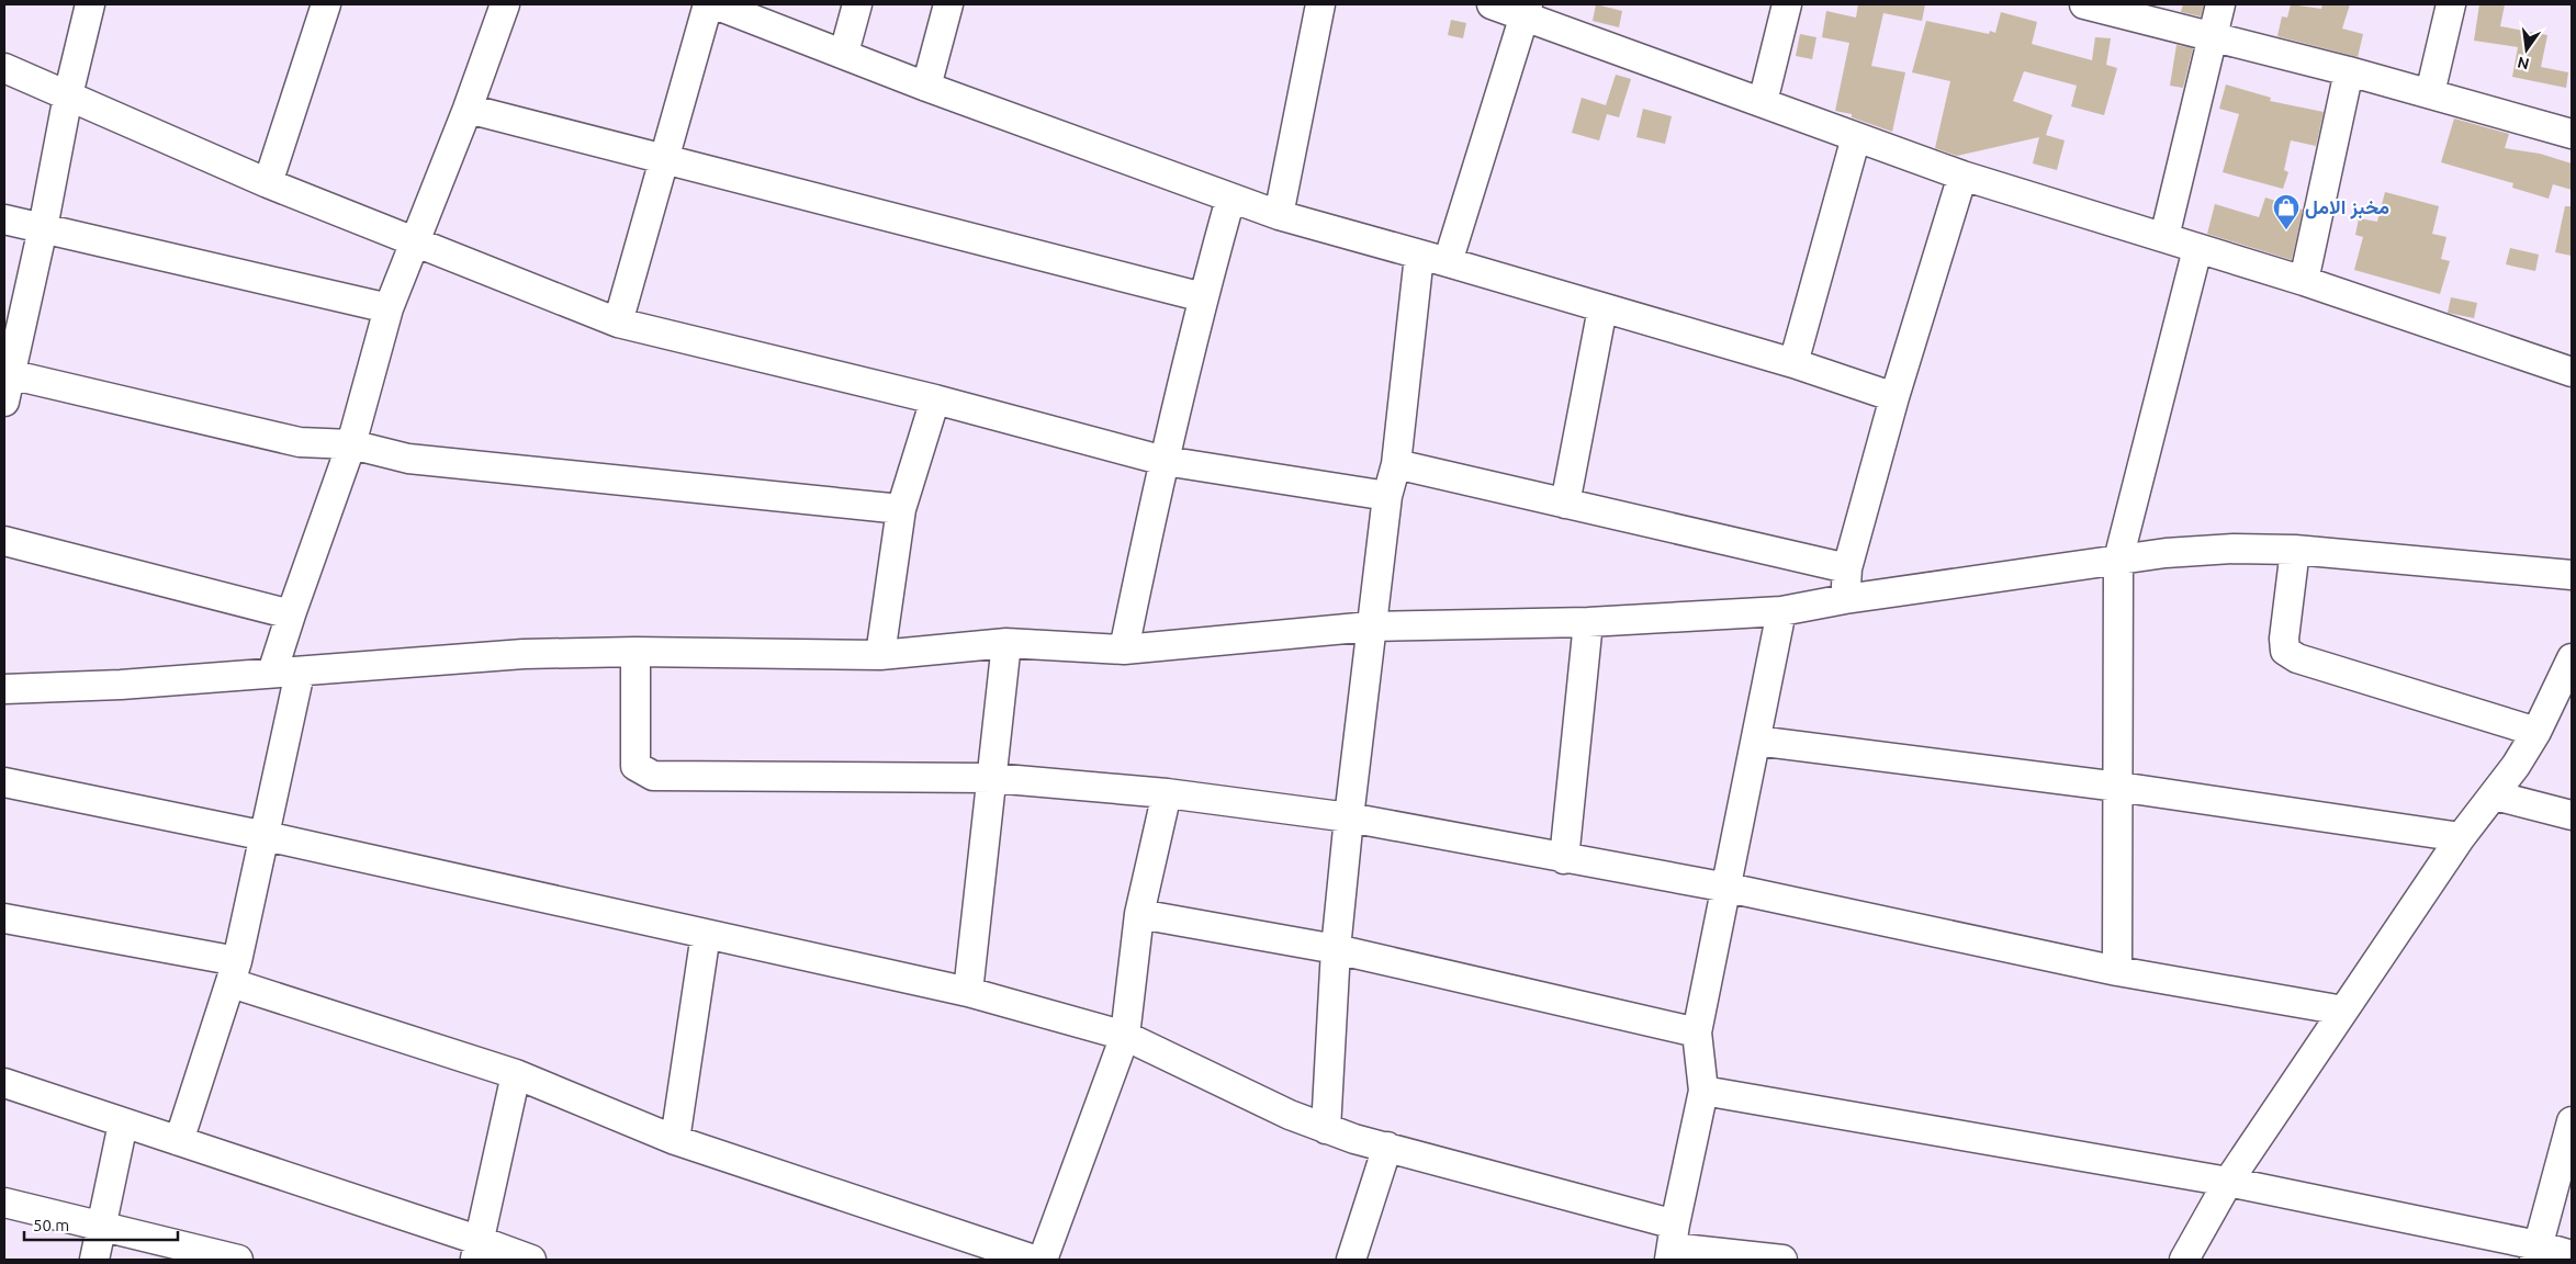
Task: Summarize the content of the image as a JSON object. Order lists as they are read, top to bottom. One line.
{"places":{"shop":["مخبز الامل"]},"scale_bar":"50 m","north":"bottom"}
